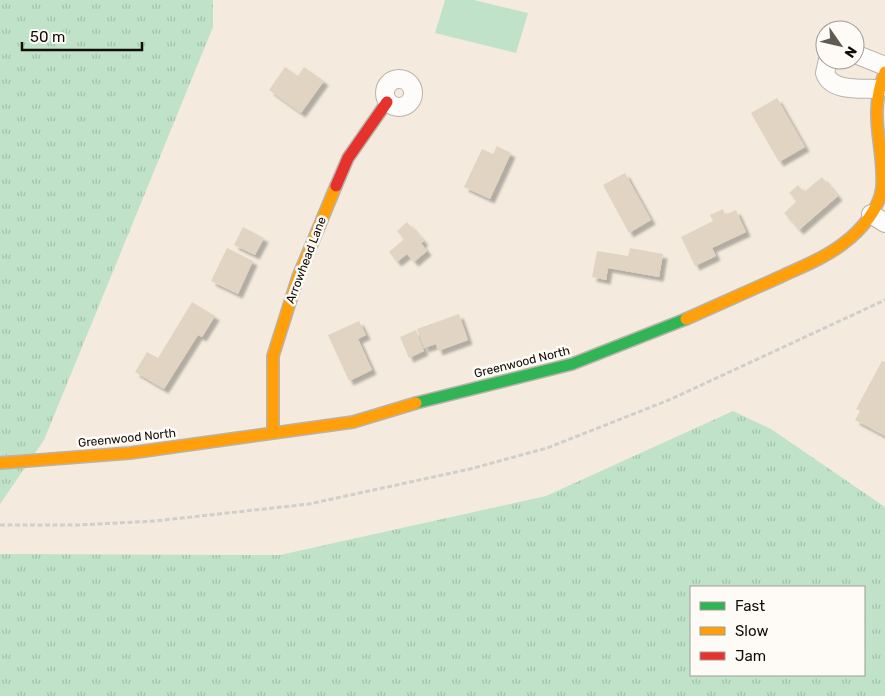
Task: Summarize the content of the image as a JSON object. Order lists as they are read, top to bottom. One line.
{"streets":{"street":["Arrowhead Lane","Greenwood North"]},"crossings":[["Arrowhead Lane","Greenwood North"]],"legend":["Fast","Slow","Jam"],"scale_bar":"50 m","north":"bottom right"}
